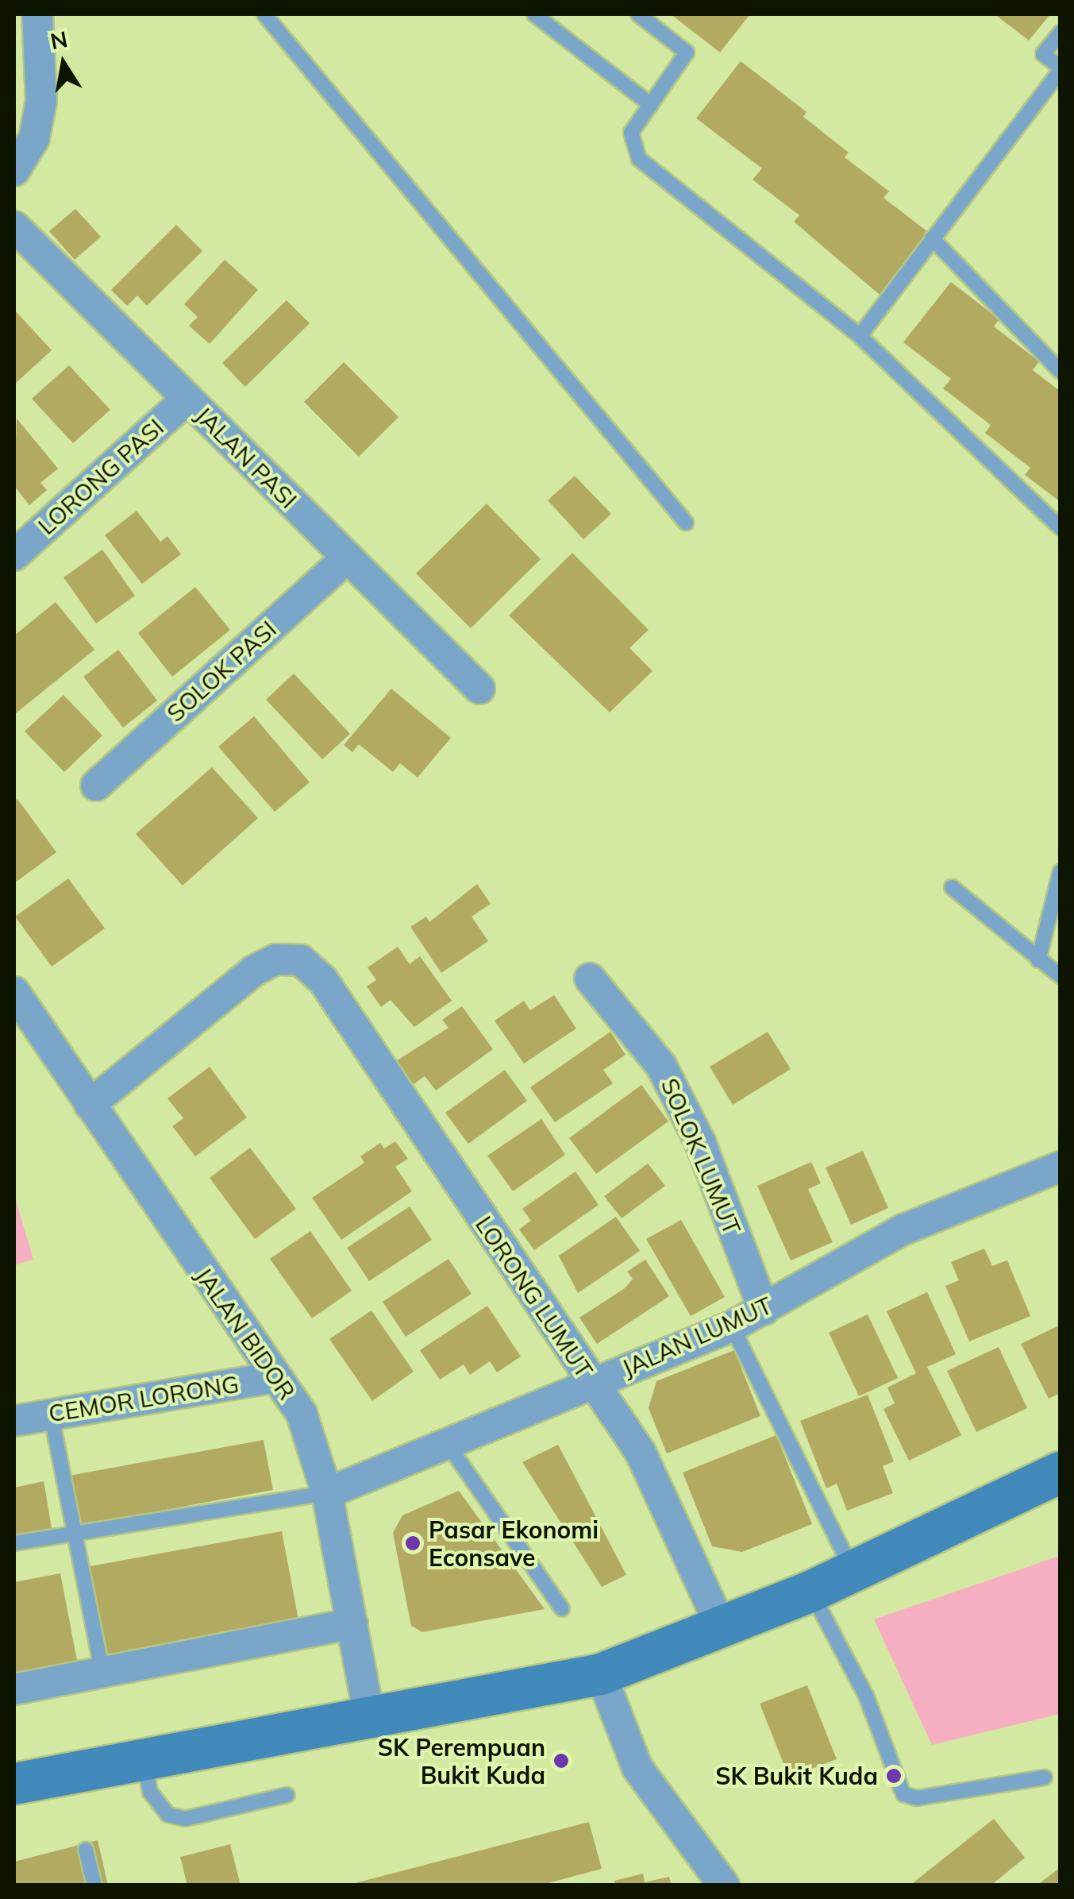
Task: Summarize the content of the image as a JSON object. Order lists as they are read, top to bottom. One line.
{"streets":{"street":["JALAN PASI","LORONG PASI","SOLOK PASI","SOLOK LUMUT","LORONG LUMUT","JALAN BIDOR","JALAN LUMUT","CEMOR LORONG"]},"crossings":[["JALAN PASI","LORONG PASI"],["JALAN PASI","SOLOK PASI"],["SOLOK LUMUT","JALAN LUMUT"],["LORONG LUMUT","JALAN BIDOR"],["LORONG LUMUT","JALAN LUMUT"],["JALAN BIDOR","JALAN LUMUT"],["JALAN BIDOR","CEMOR LORONG"]],"places":["Pasar Ekonomi Econsave","SK Perempuan Bukit Kuda","SK Bukit Kuda"],"north":"top"}
